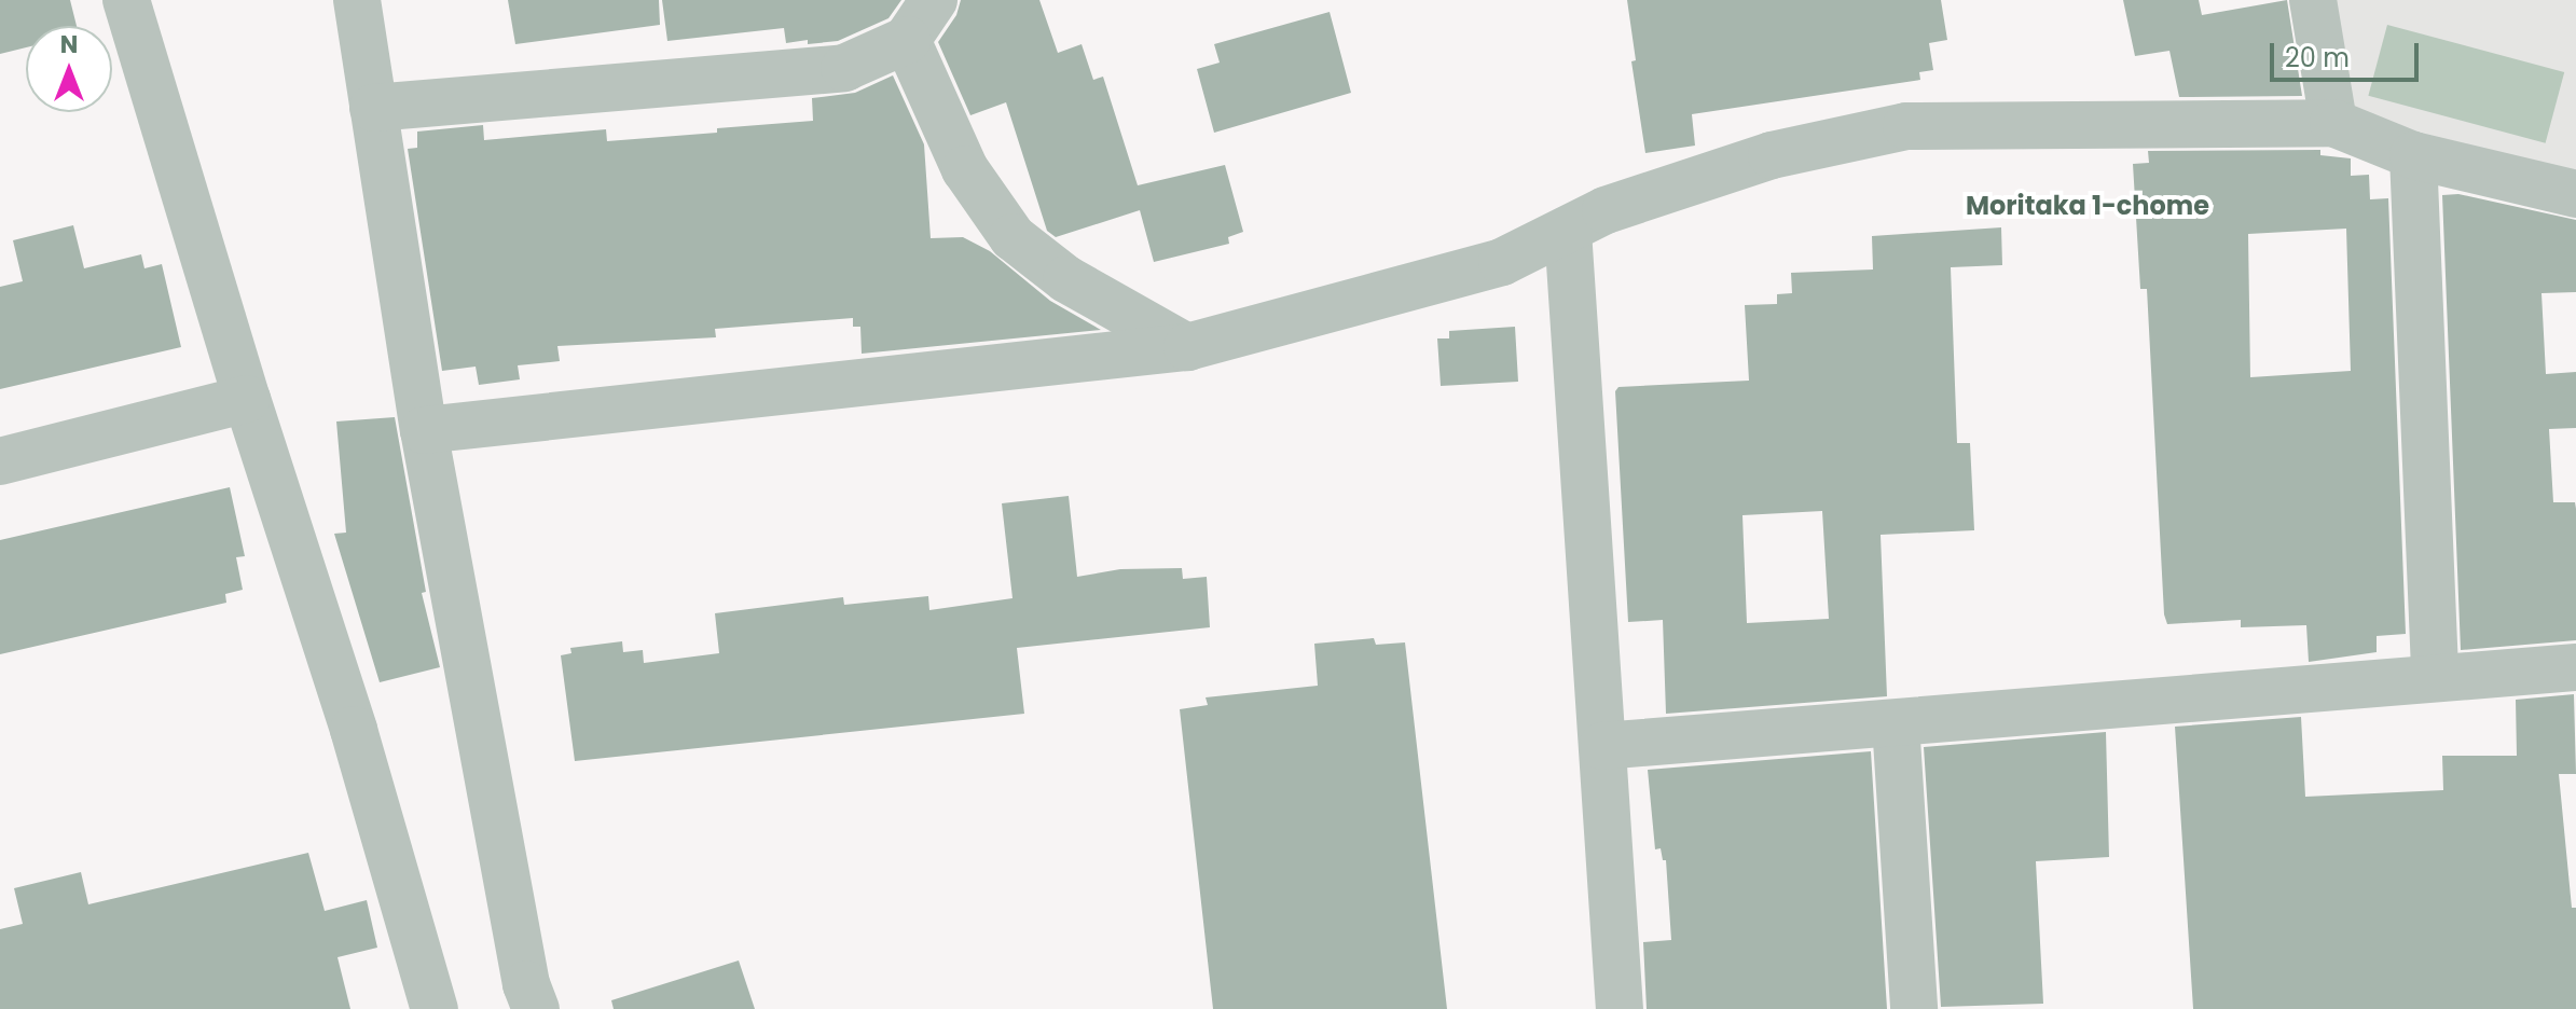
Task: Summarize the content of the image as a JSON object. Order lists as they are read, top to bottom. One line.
{"districts":["Moritaka 1-chome"],"scale_bar":"20 m","north":"top"}
